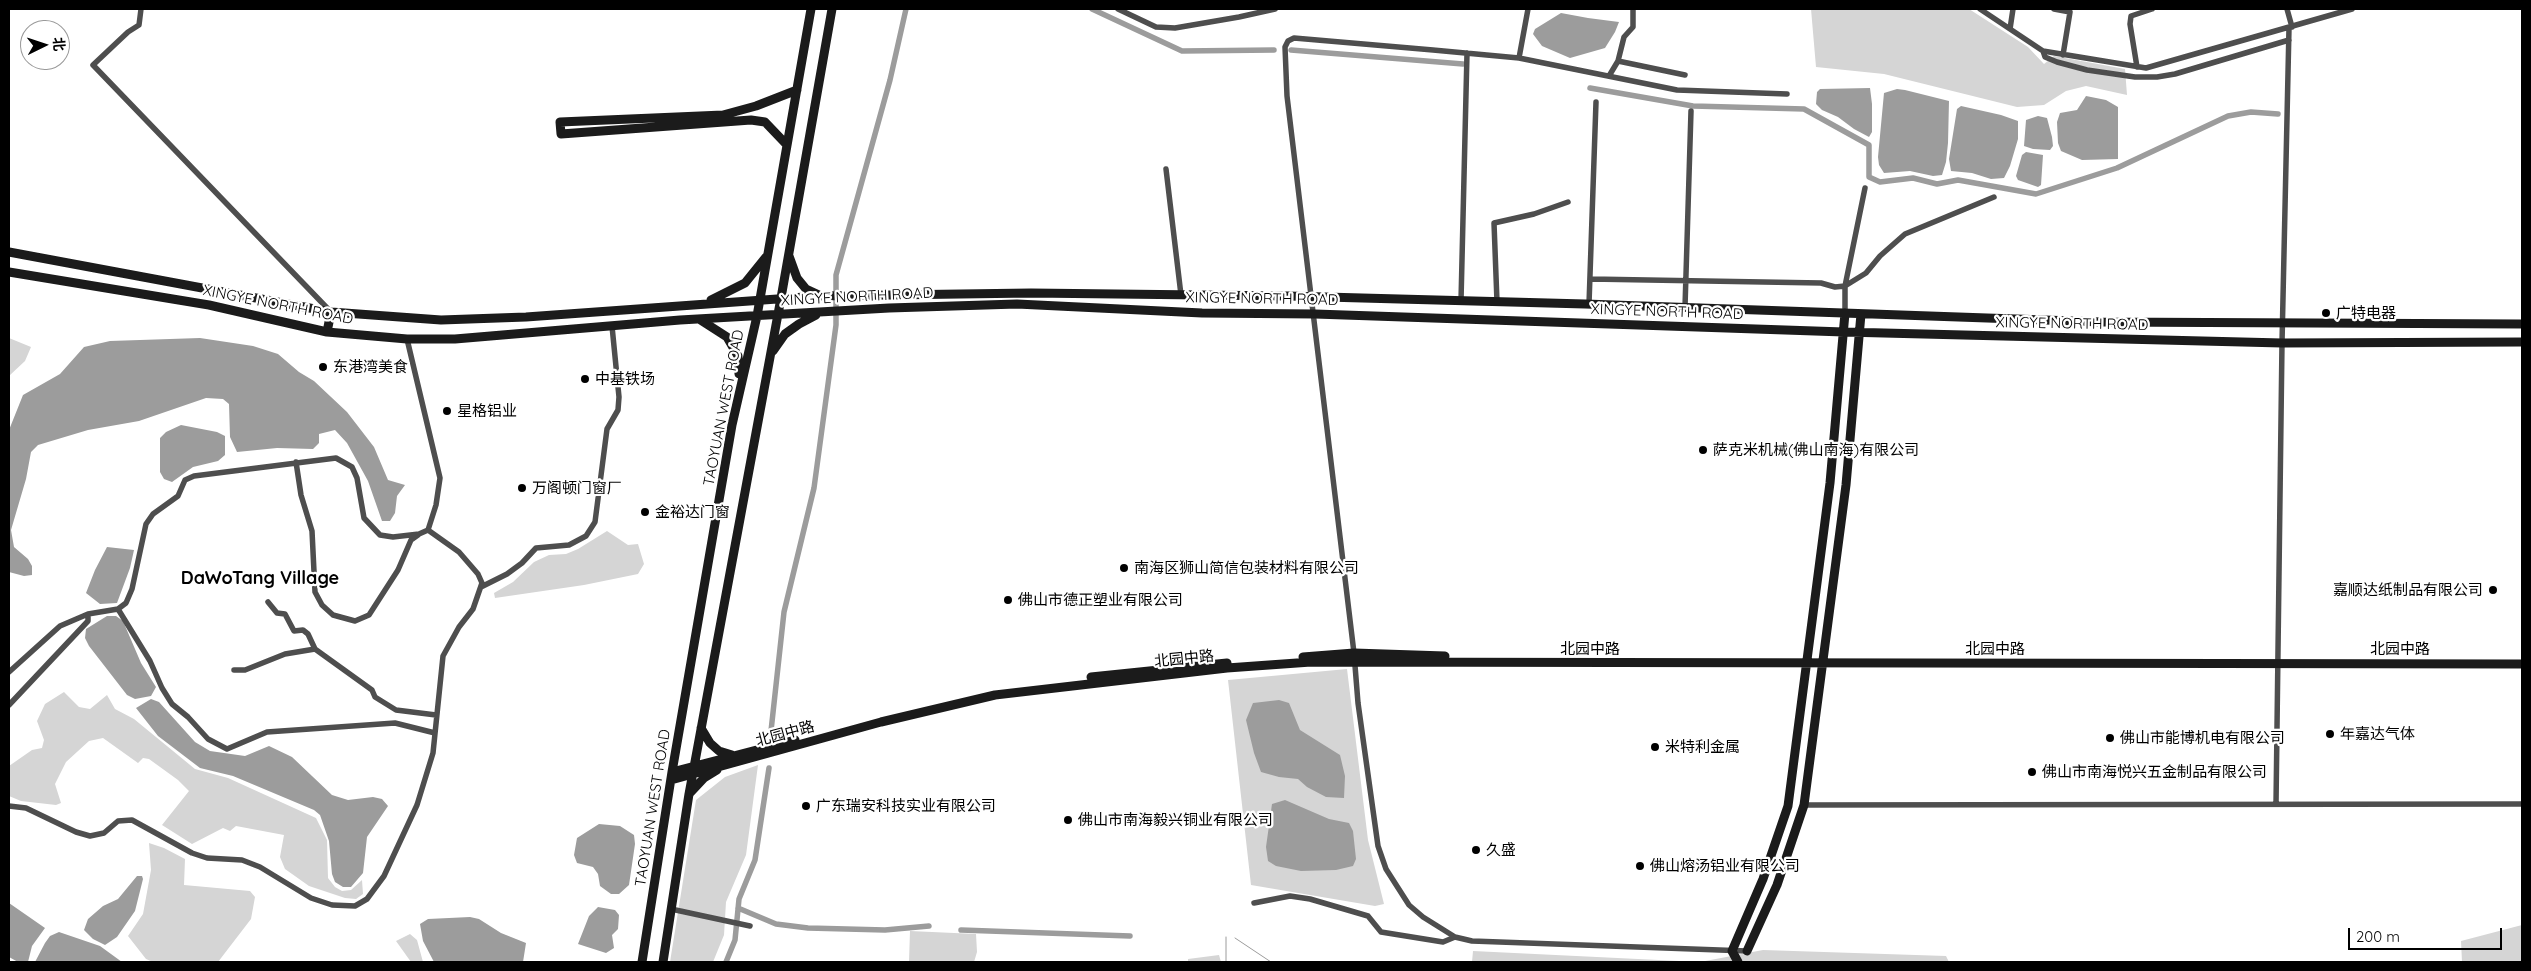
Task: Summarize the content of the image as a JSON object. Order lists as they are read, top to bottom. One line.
{"streets":{"main road":["XINGYE NORTH ROAD","TAOYUAN WEST ROAD","北园中路"]},"crossings":[["XINGYE NORTH ROAD","TAOYUAN WEST ROAD"],["TAOYUAN WEST ROAD","北园中路"]],"districts":["DaWoTang Village"],"places":["广特电器","东港湾美食","中基铁场","星格铝业","萨克米机械(佛山南海)有限公司","万阁顿门窗厂","金裕达门窗","南海区狮山简信包装材料有限公司","嘉顺达纸制品有限公司","佛山市德正塑业有限公司","年嘉达气体","佛山市能博机电有限公司","米特利金属","佛山市南海悦兴五金制品有限公司","广东瑞安科技实业有限公司","佛山市南海毅兴铜业有限公司","久盛","佛山熔汤铝业有限公司"],"scale_bar":"200 m","north":"right"}
